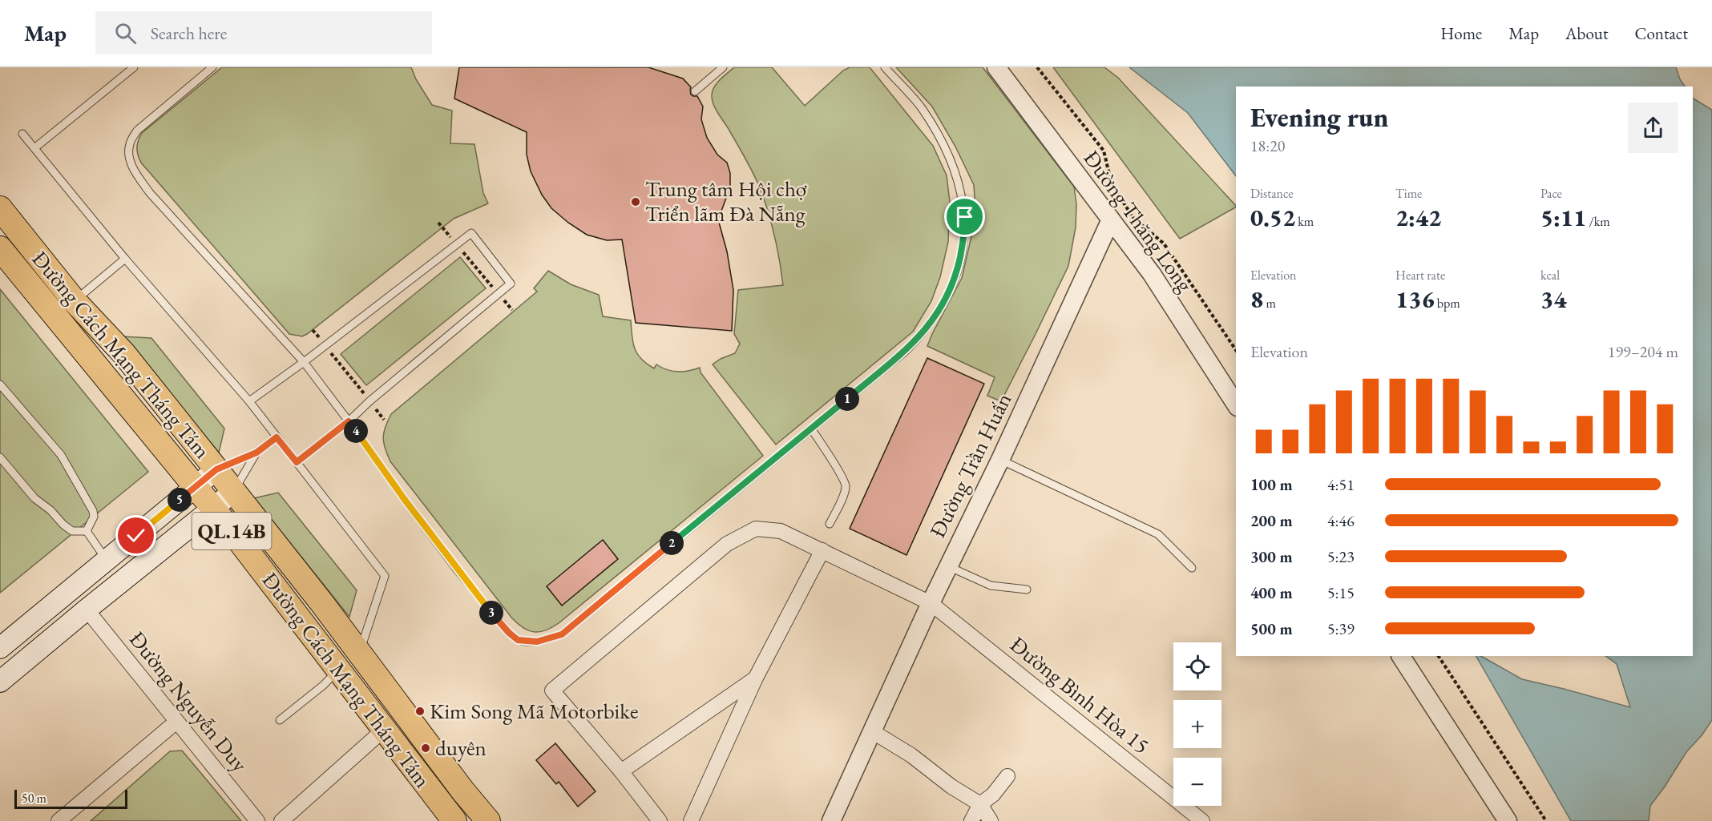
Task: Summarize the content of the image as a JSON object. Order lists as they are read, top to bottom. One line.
{"streets":{"highway":["Đường Cách Mạng Tháng Tám","QL.14B"],"street":["Đường Thăng Long","Đường Trần Huấn","Đường Bình Hòa 15","Đường Nguyễn Duy"]},"crossings":[["Đường Thăng Long","Đường Trần Huấn"],["Đường Trần Huấn","Đường Bình Hòa 15"]],"places":["Trung tâm Hội chợ Triển lãm Đà Nẵng","Kim Song Mã Motorbike","duyên"],"scale_bar":"50 m","page":{"header":"Map","search":"Search here","nav":["Home","Map","About","Contact"],"heading":["Evening run","18:20"],"stats":[["Distance","0.52 km"],["Time","2:42"],["Pace","5:11 /km"],["Elevation","8 m"],["Heart rate","136 bpm"],["kcal","34"]],"chart":["Elevation","199–204 m"],"pins":["1","4","5","2","3"],"list":[{"name":"100 m","note":"4:51"},{"name":"200 m","note":"4:46"},{"name":"300 m","note":"5:23"},{"name":"400 m","note":"5:15"},{"name":"500 m","note":"5:39"}],"map_buttons":["+","−"],"scale":"50 m"}}
